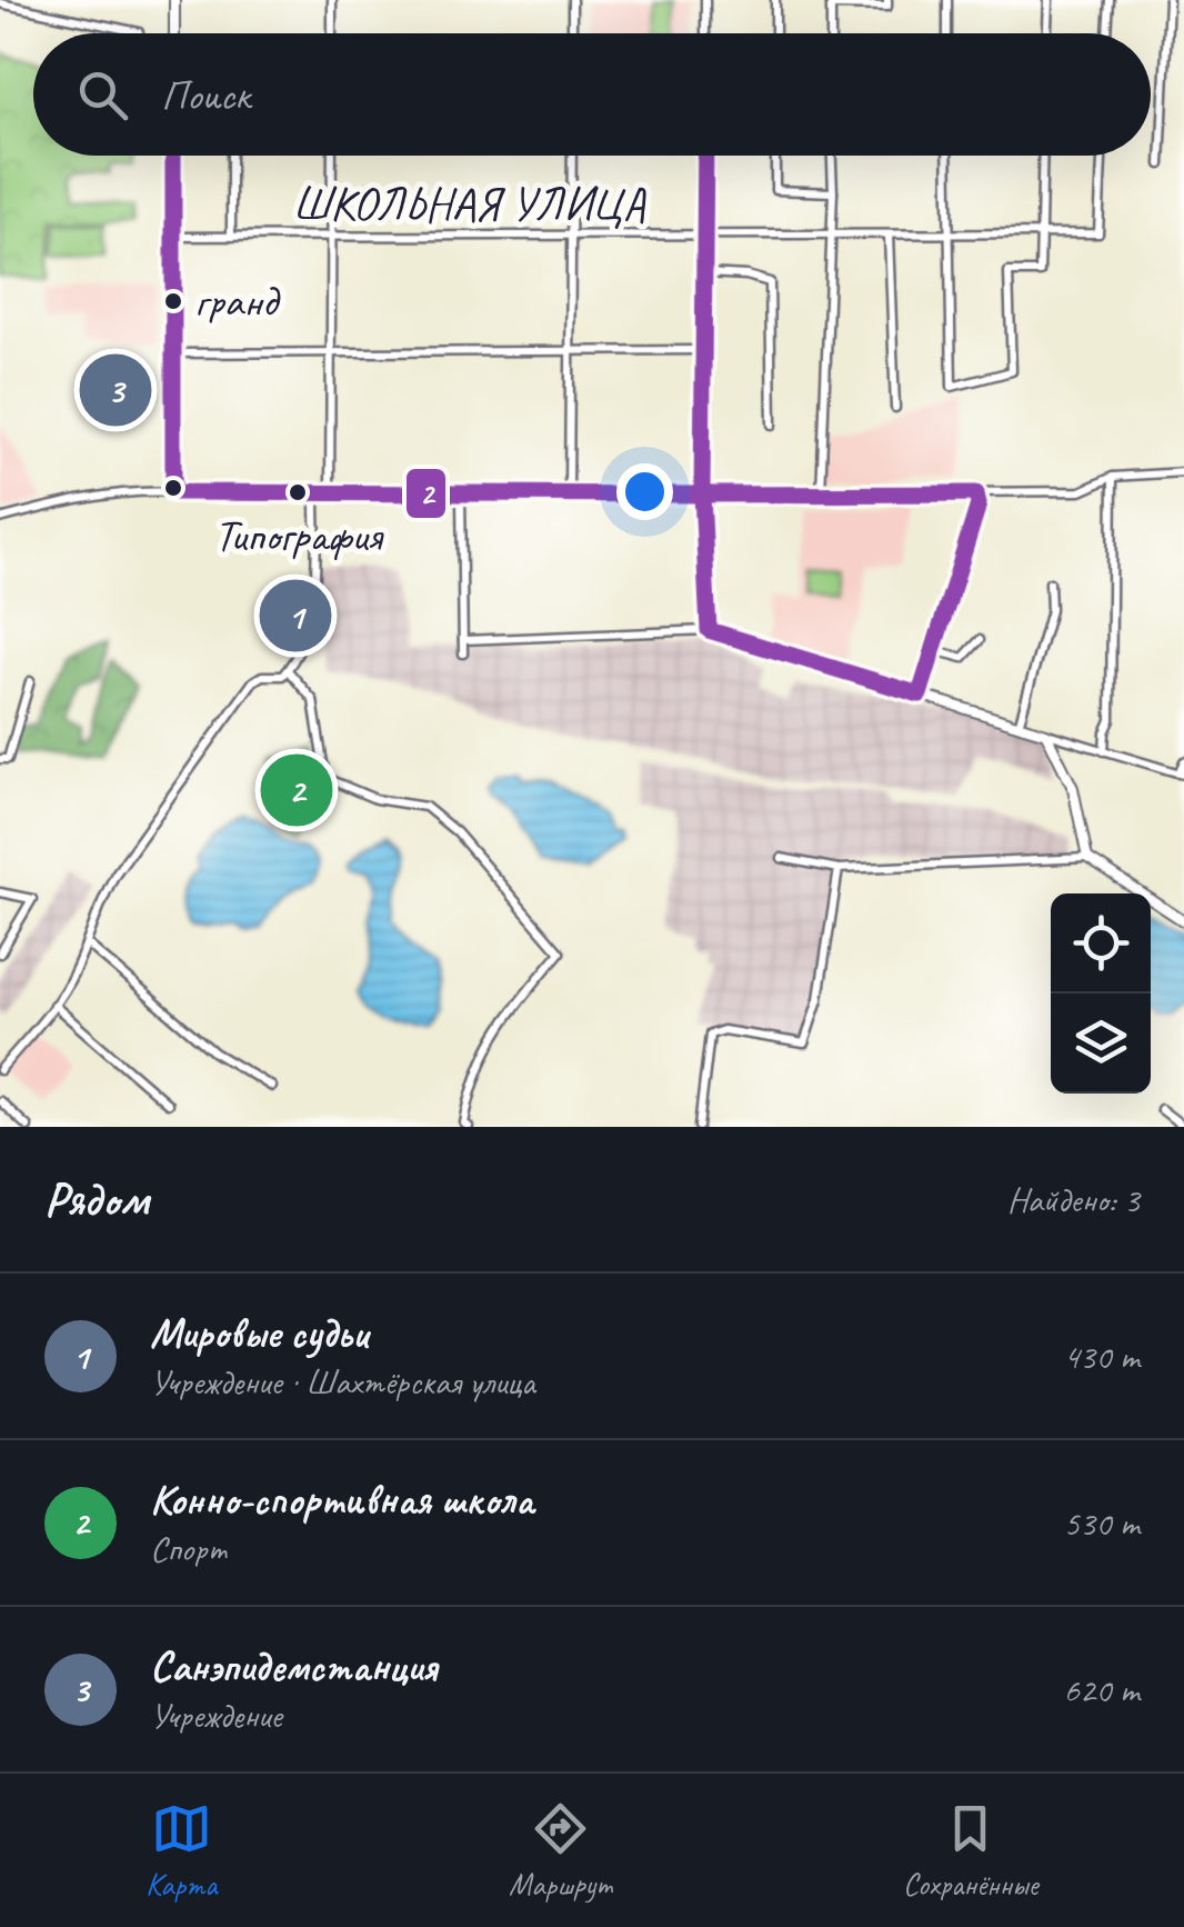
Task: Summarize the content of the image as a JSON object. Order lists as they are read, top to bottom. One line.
{"streets":{"street":["ШКОЛЬНАЯ УЛИЦА"]},"places":["гранд","Типография"],"lines":["transit line 2"],"page":{"search":"Поиск","pins":["3","1","2"],"heading":["Рядом","Найдено: 3"],"list":[{"mark":"1","name":"Мировые судьи","note":"Учреждение · Шахтёрская улица","value":"430 m"},{"mark":"2","name":"Конно-спортивная школа","note":"Спорт","value":"530 m"},{"mark":"3","name":"Санэпидемстанция","note":"Учреждение","value":"620 m"}],"nav":["Карта","Маршрут","Сохранённые"]}}
